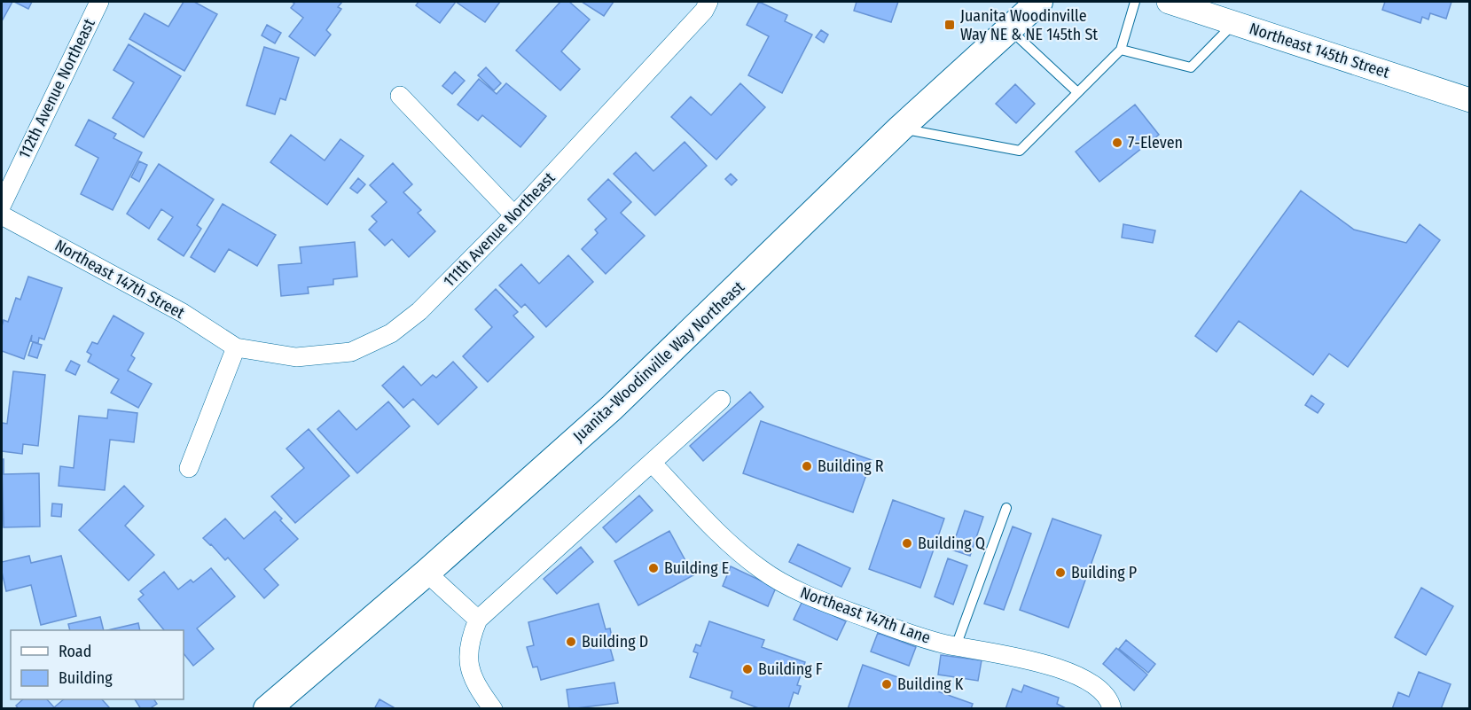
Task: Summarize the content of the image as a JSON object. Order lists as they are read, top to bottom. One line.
{"streets":{"main road":["Juanita-Woodinville Way Northeast"],"street":["Northeast 145th Street","112th Avenue Northeast","111th Avenue Northeast","Northeast 147th Street","Northeast 147th Lane"]},"crossings":[["111th Avenue Northeast","Northeast 147th Street"]],"places":{"transit":["Juanita Woodinville Way NE & NE 145th St"],"other":["7-Eleven","Building R","Building Q","Building E","Building P","Building D","Building F","Building K"]},"legend":["Road","Building"]}
